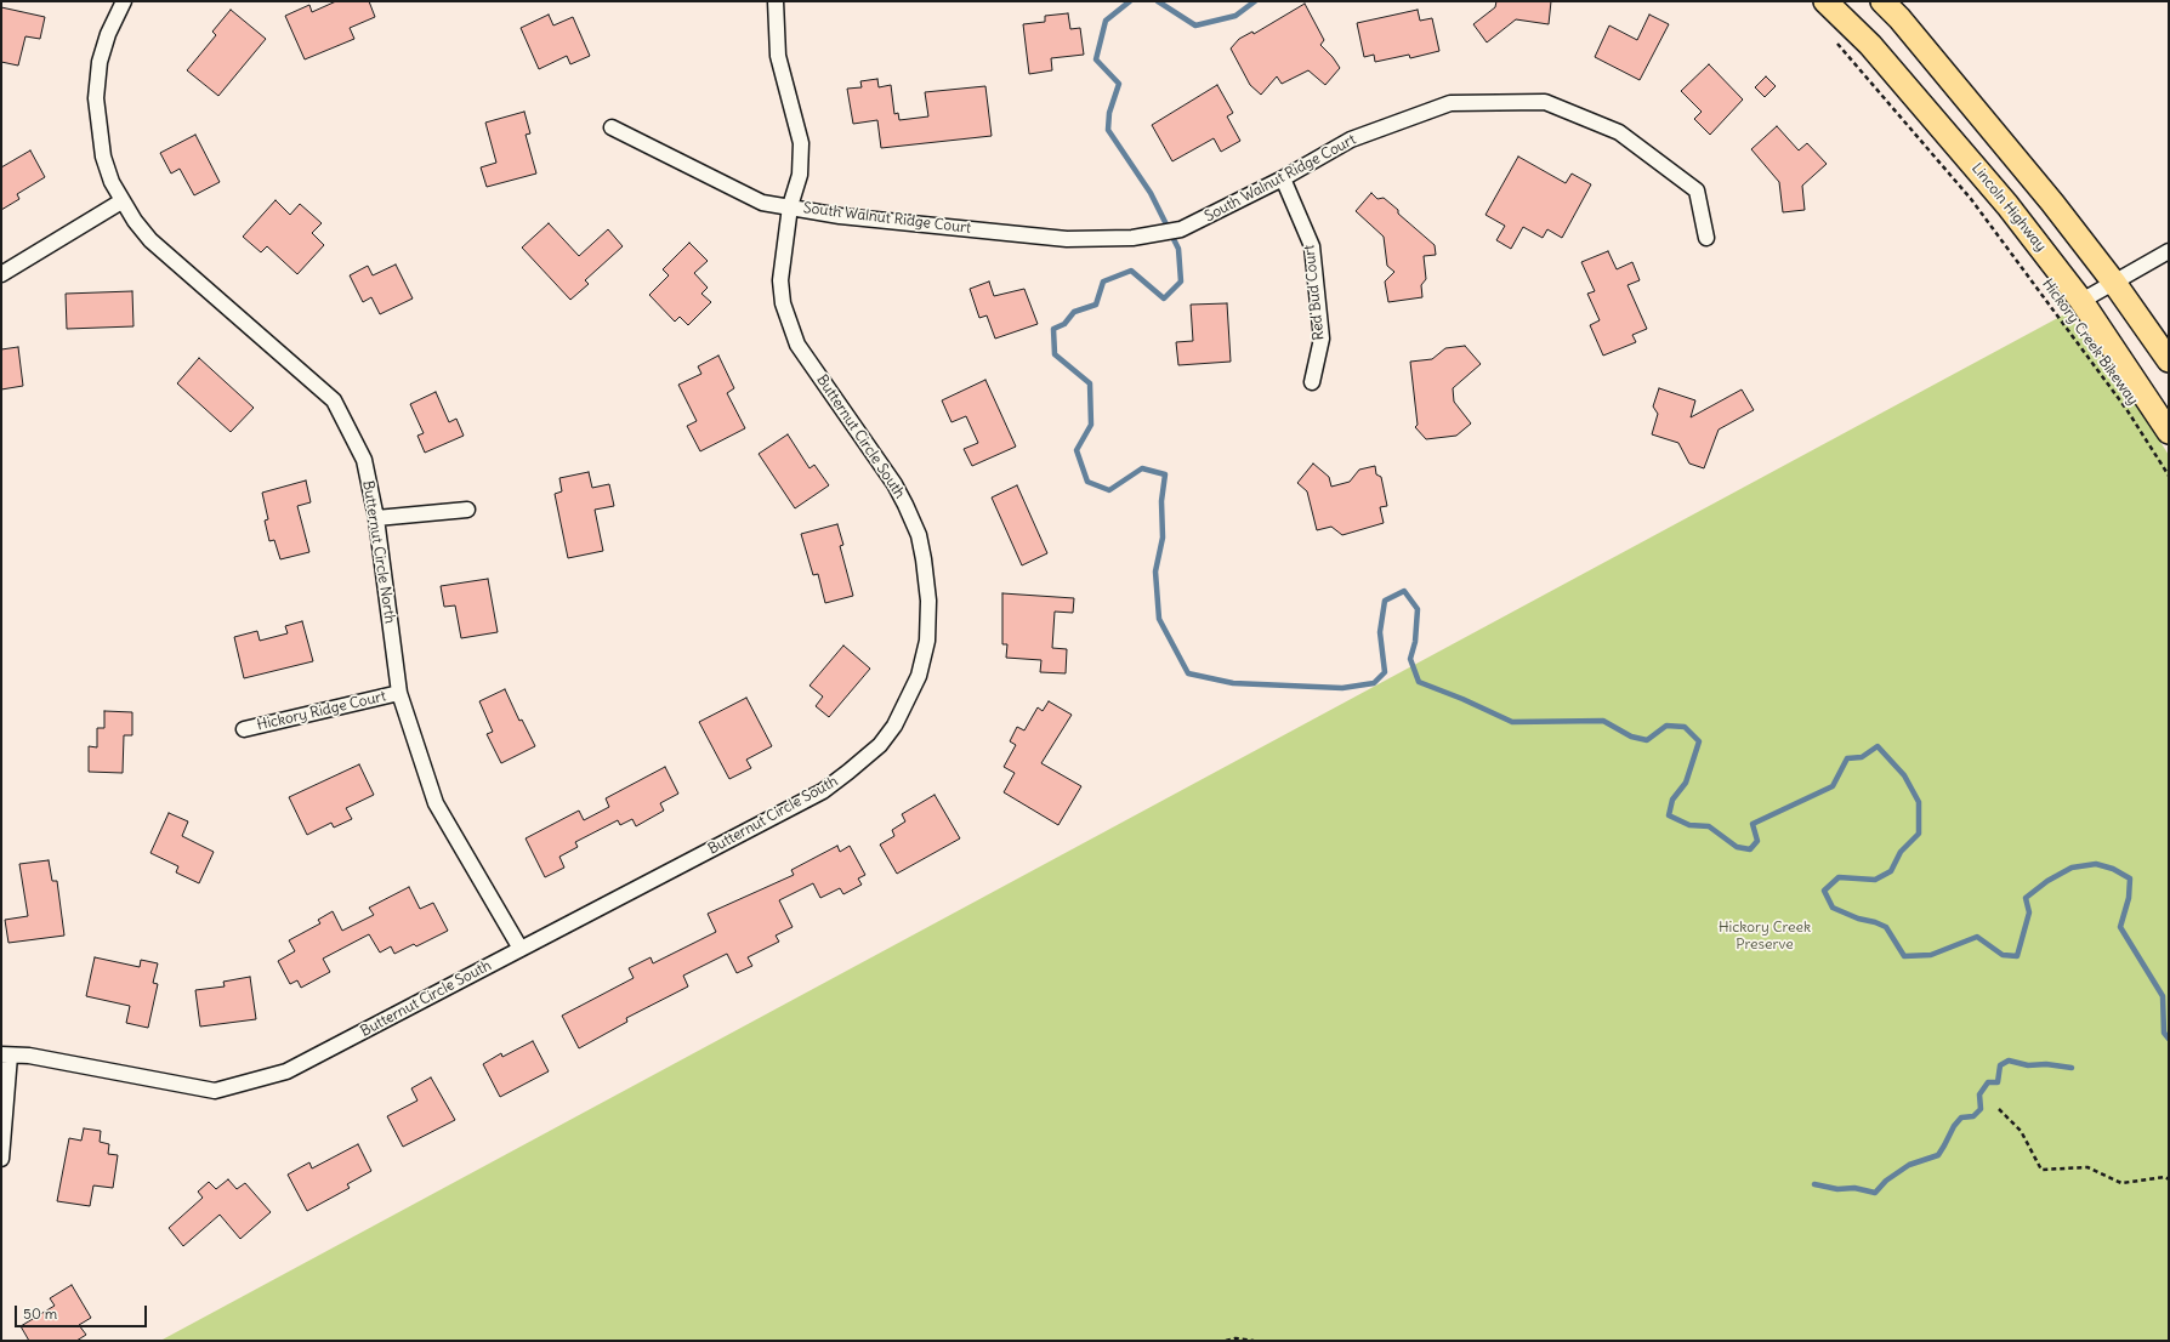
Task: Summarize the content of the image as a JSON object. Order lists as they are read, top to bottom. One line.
{"streets":{"main road":["Lincoln Highway"],"street":["South Walnut Ridge Court","Red Bud Court","Butternut Circle South","Butternut Circle North","Hickory Ridge Court"],"path":["Hickory Creek Bikeway"]},"crossings":[["South Walnut Ridge Court","Red Bud Court"],["South Walnut Ridge Court","Butternut Circle South"],["Butternut Circle South","Butternut Circle North"],["Butternut Circle North","Hickory Ridge Court"]],"parks":["Hickory Creek Preserve"],"scale_bar":"50 m"}
